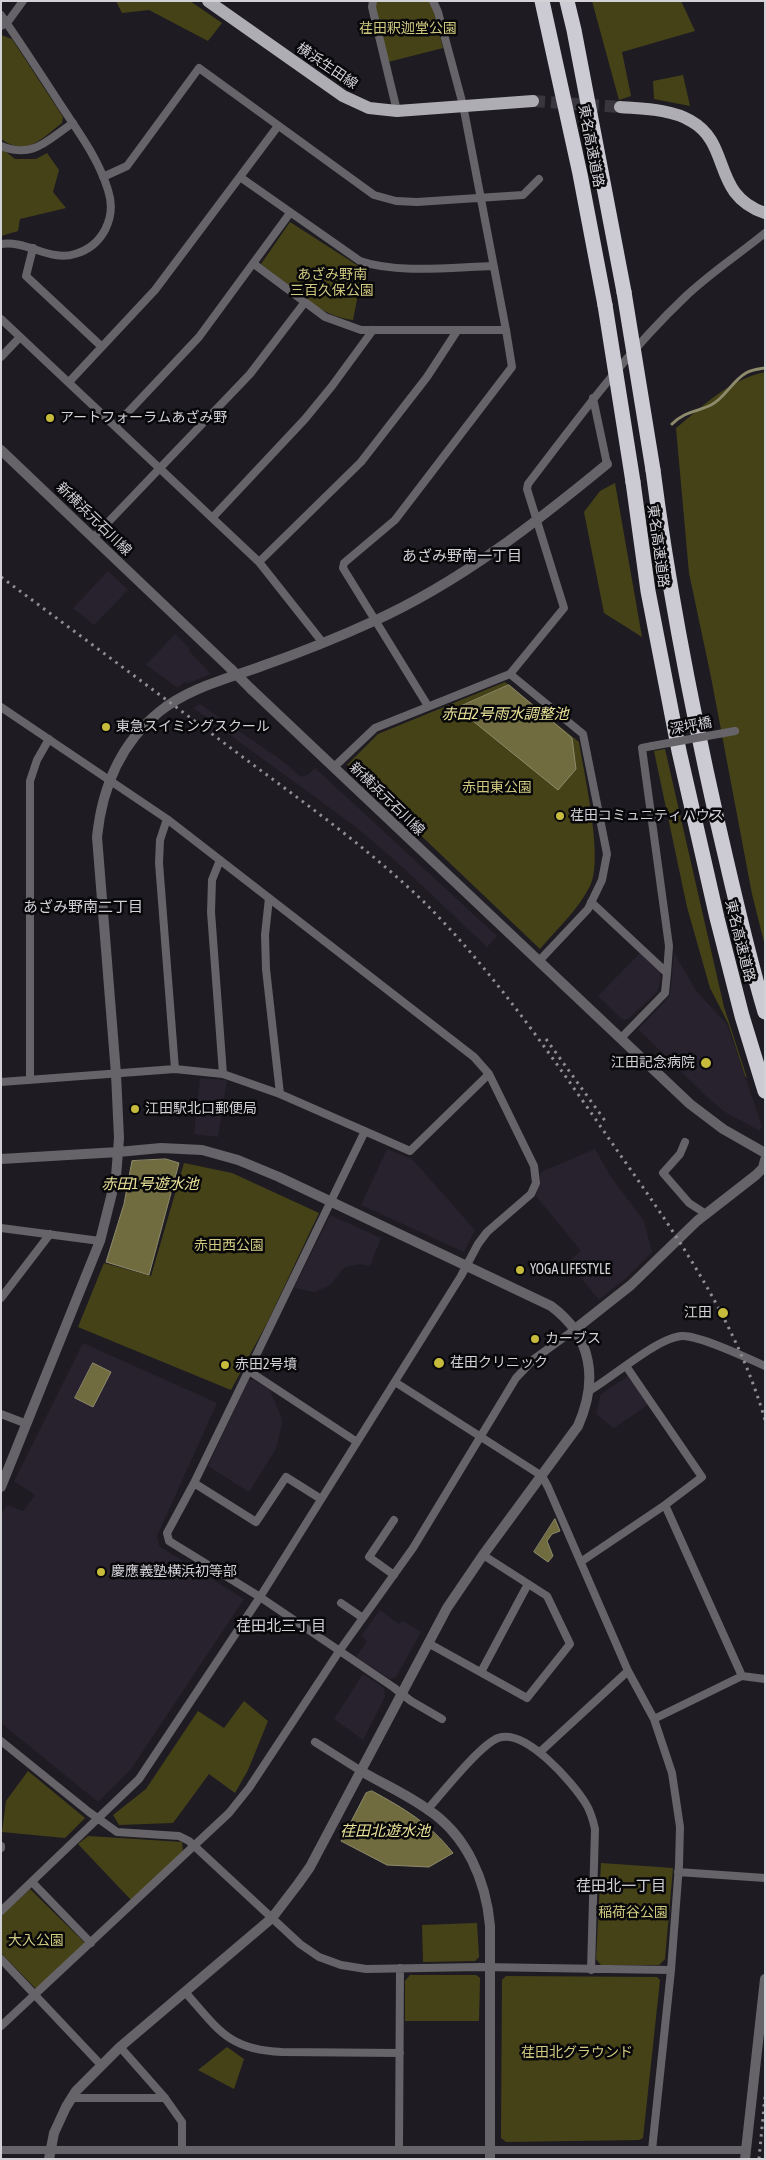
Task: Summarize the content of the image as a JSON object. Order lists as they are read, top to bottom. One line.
{"streets":{"highway":["東名高速道路"],"main road":["横浜生田線"],"street":["新横浜元石川線","深坪橋"]},"districts":["あざみ野南一丁目","あざみ野南二丁目","荏田北三丁目","荏田北一丁目"],"water":["赤田2号雨水調整池","赤田1号遊水池","荏田北遊水池"],"parks":["荏田釈迦堂公園","あざみ野南 三百久保公園","赤田東公園","赤田西公園","稲荷谷公園","大入公園","荏田北グラウンド"],"places":["アートフォーラムあざみ野","東急スイミングスクール","荏田コミュニティハウス","江田記念病院","江田駅北口郵便局","YOGA LIFESTYLE","江田","カーブス","荏田クリニック","赤田2号墳","慶應義塾横浜初等部"]}
